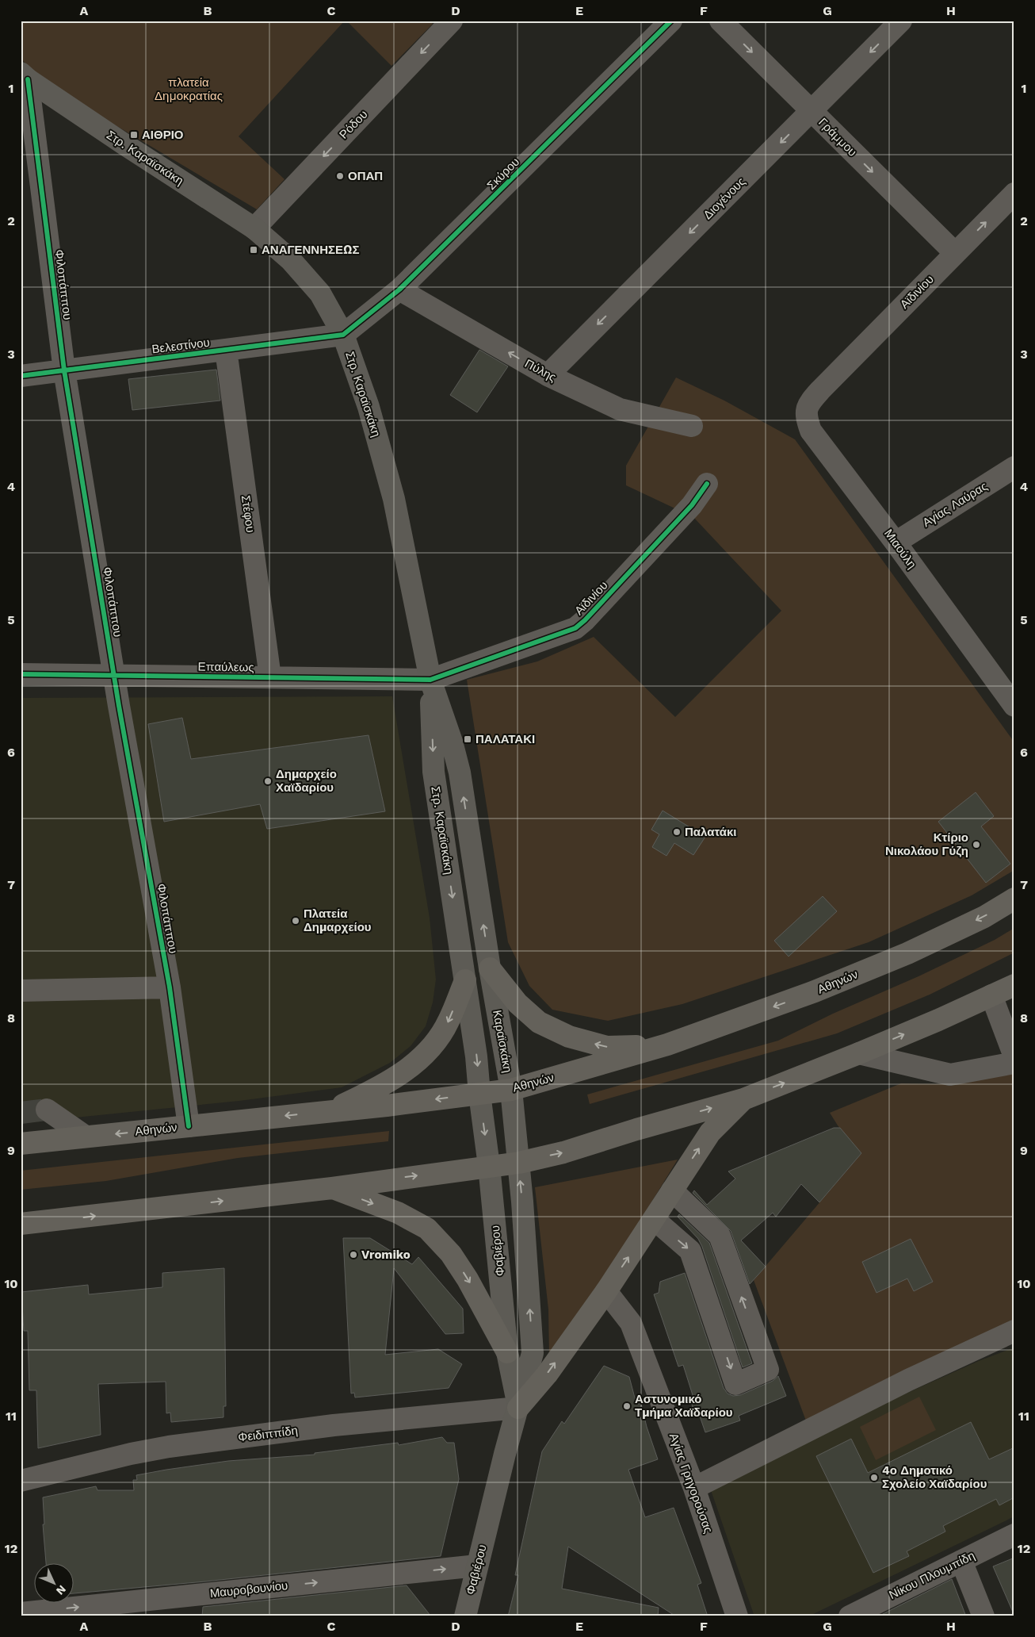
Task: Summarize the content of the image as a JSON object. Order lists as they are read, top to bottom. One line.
{"streets":{"highway":["Αθηνών"],"main road":["Στρ. Καραϊσκάκη","Καραϊσκάκη","Φαβιέρου"],"street":["Ρόδου","Γράμμου","Σκύρου","Διογένους","Φιλοπάππου","Αϊδινίου","Βελεστίνου","Πύλης","Αγίας Λαύρας","Στέφου","Μιαούλη","Επαύλεως","Φειδιππίδη","Αγίας Γρηγορούσας","Νίκου Πλουμπίδη","Μαυροβουνίου"]},"crossings":[["Ρόδου","Στρ. Καραϊσκάκη"],["Γράμμου","Διογένους"],["Γράμμου","Αϊδινίου"],["Στρ. Καραϊσκάκη","Σκύρου"],["Στρ. Καραϊσκάκη","Φιλοπάππου"],["Στρ. Καραϊσκάκη","Αϊδινίου"],["Στρ. Καραϊσκάκη","Βελεστίνου"],["Στρ. Καραϊσκάκη","Επαύλεως"],["Στρ. Καραϊσκάκη","Καραϊσκάκη"],["Σκύρου","Βελεστίνου"],["Σκύρου","Πύλης"],["Διογένους","Πύλης"],["Φιλοπάππου","Βελεστίνου"],["Φιλοπάππου","Επαύλεως"],["Φιλοπάππου","Αθηνών"],["Αϊδινίου","Μιαούλη"],["Αϊδινίου","Επαύλεως"],["Βελεστίνου","Στέφου"],["Αγίας Λαύρας","Μιαούλη"],["Στέφου","Επαύλεως"],["Αθηνών","Καραϊσκάκη"],["Αθηνών","Φαβιέρου"],["Καραϊσκάκη","Φαβιέρου"],["Φαβιέρου","Φειδιππίδη"],["Φαβιέρου","Μαυροβουνίου"]],"one_way":["Ρόδου","Γράμμου","Διογένους","Πύλης","Μαυροβουνίου"],"parks":["πλατεία Δημοκρατίας"],"places":{"transit":["ΑΙΘΡΙΟ","ΑΝΑΓΕΝΝΗΣΕΩΣ","ΠΑΛΑΤΑΚΙ"],"other":["ΟΠΑΠ","Δημαρχείο Χαϊδαρίου","Παλατάκι","Κτίριο Νικολάου Γύζη","Πλατεία Δημαρχείου","Vromiko","Αστυνομικό Τμήμα Χαϊδαρίου","4ο Δημοτικό Σχολείο Χαϊδαρίου"]},"north":"bottom right","grid":{"columns":["A","B","C","D","E","F","G","H"],"rows":["1","2","3","4","5","6","7","8","9","10","11","12"]}}
